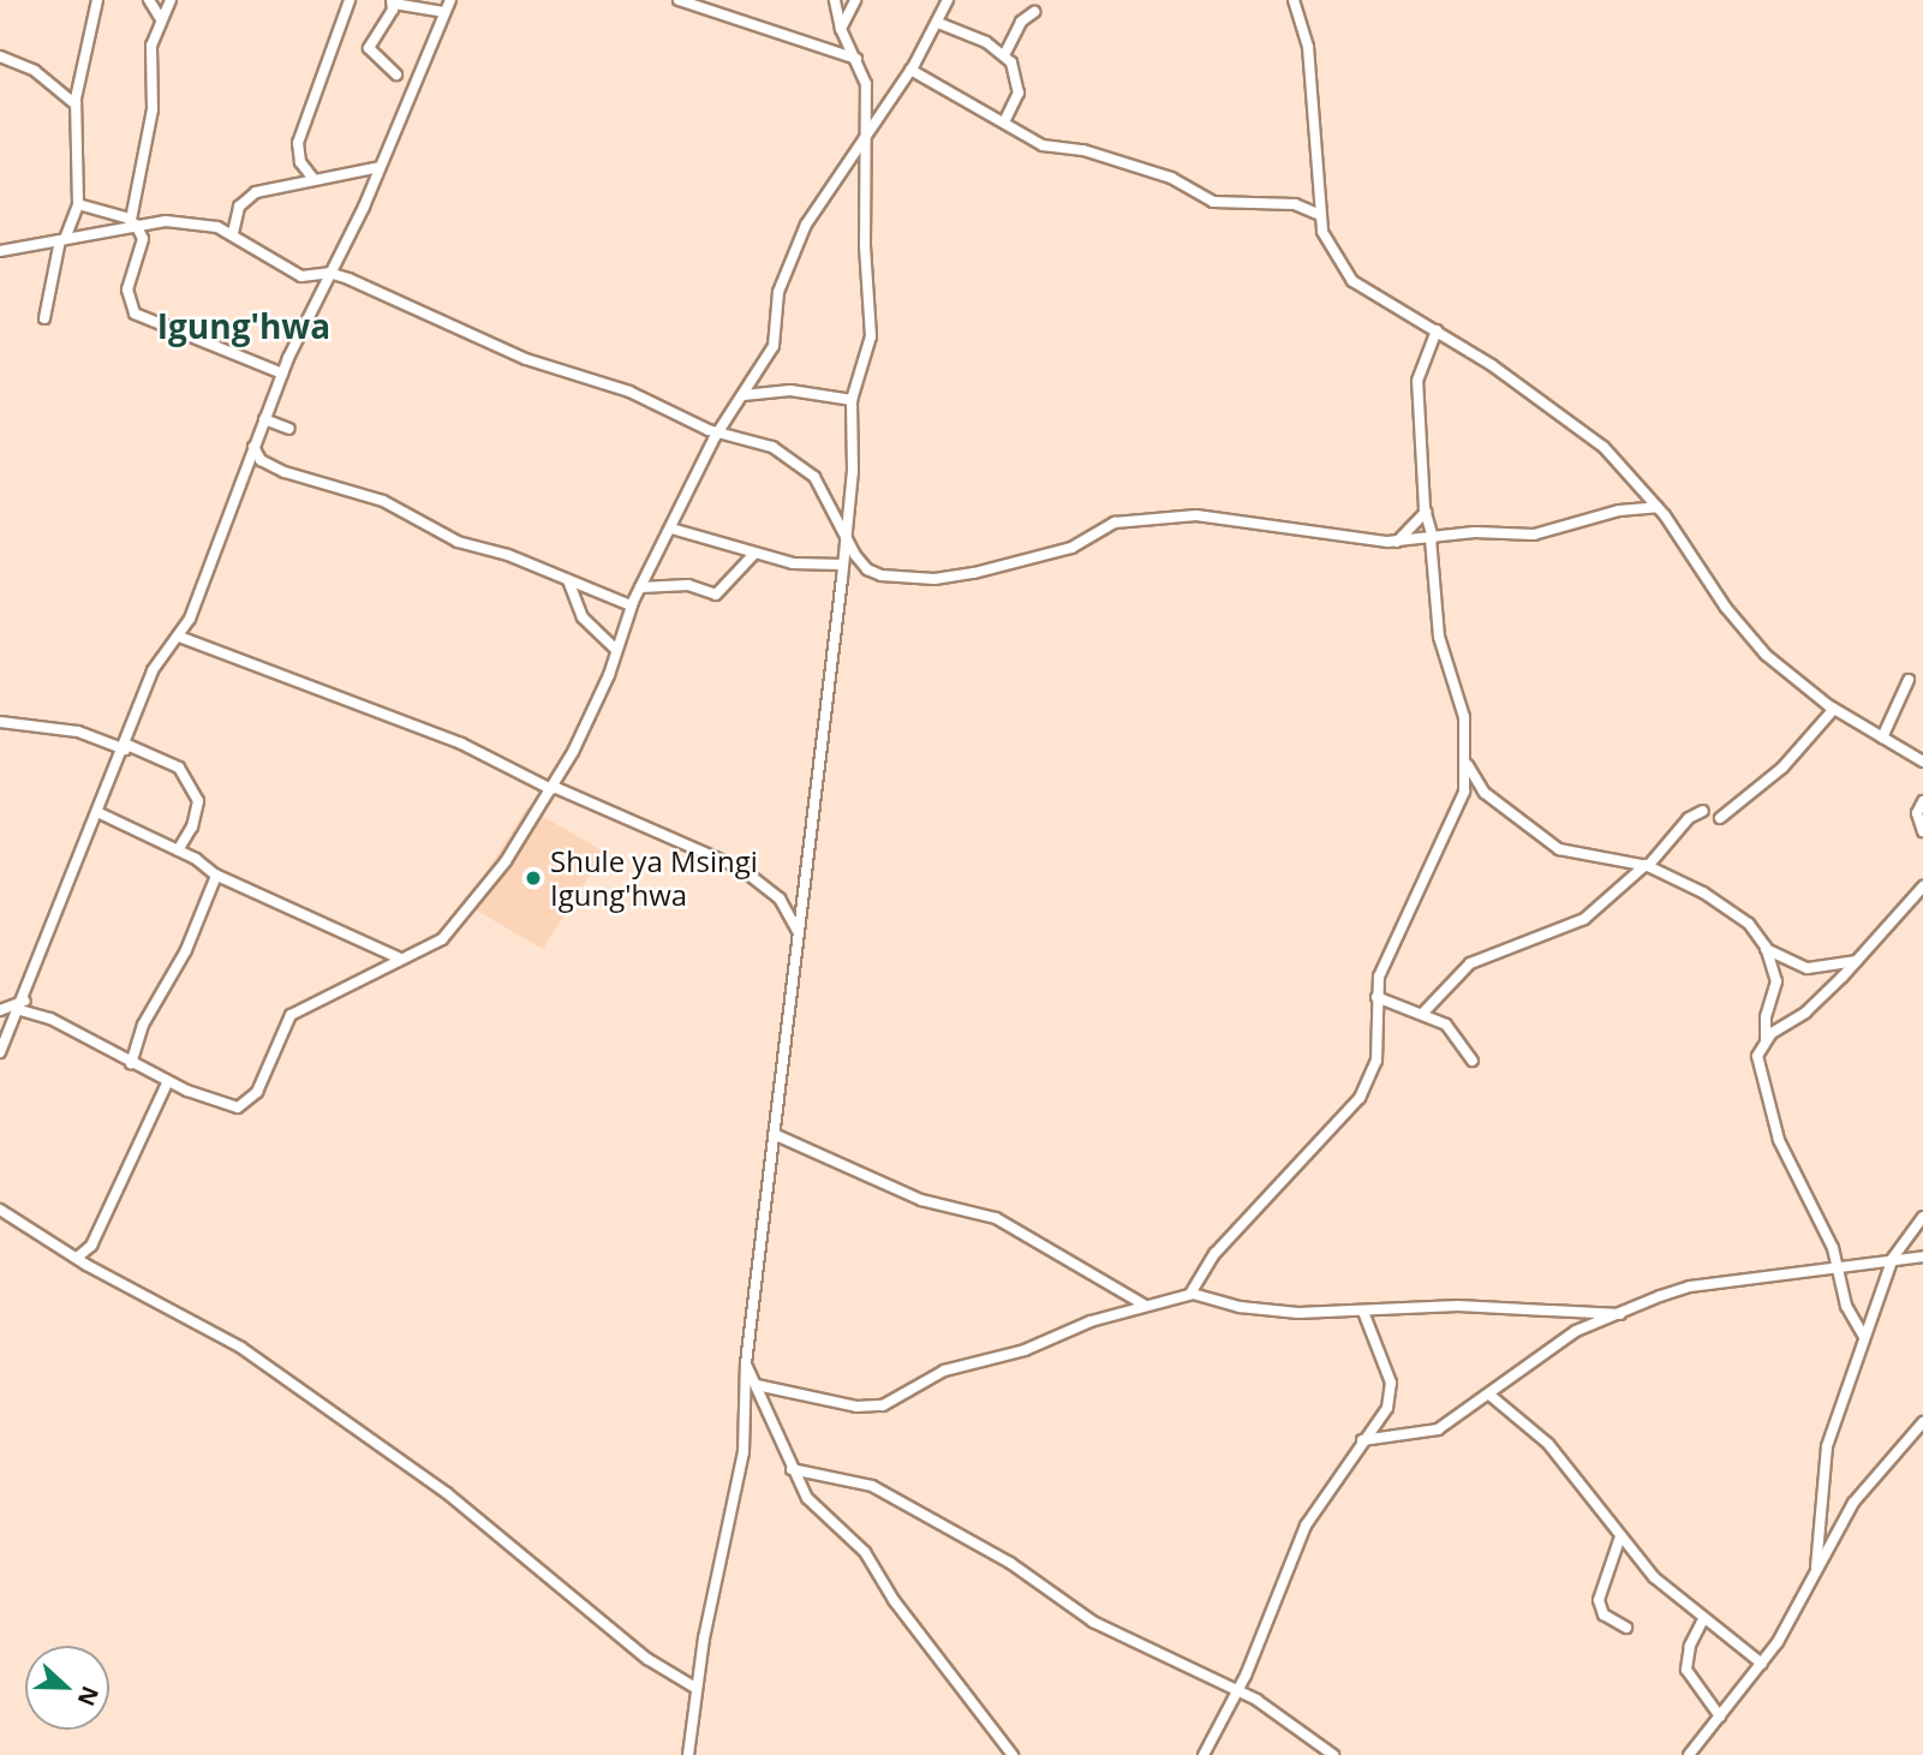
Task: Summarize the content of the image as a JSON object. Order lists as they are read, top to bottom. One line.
{"districts":["Igung'hwa"],"places":["Shule ya Msingi Igung'hwa"],"north":"right"}
